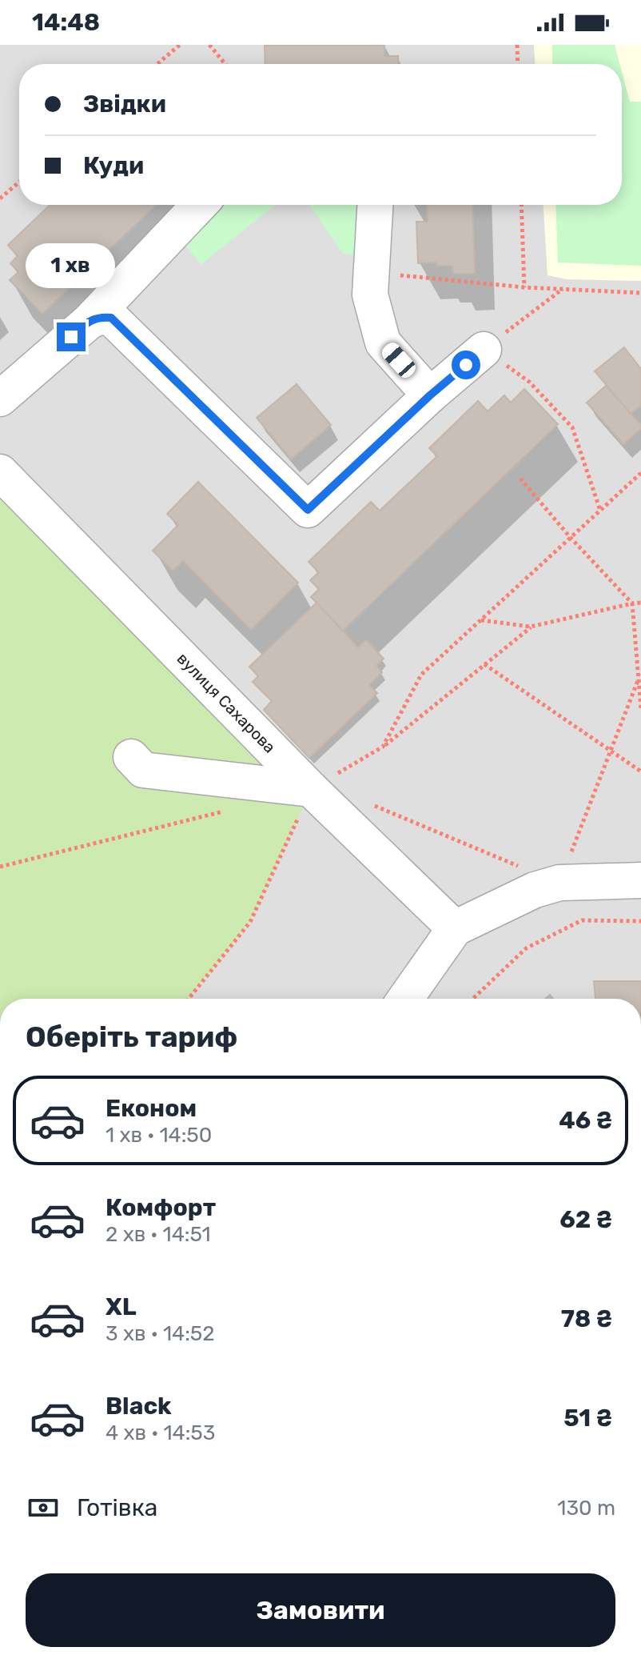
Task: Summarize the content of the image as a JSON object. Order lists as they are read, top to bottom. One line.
{"streets":{"street":["вулиця Сахарова"]},"page":{"status":"14:48","banner":["Звідки","Куди"],"bubble":"1 хв","heading":"Оберіть тариф","list":[{"name":"Економ","note":"1 хв · 14:50","value":"46 ₴"},{"name":"Комфорт","note":"2 хв · 14:51","value":"62 ₴"},{"name":"XL","note":"3 хв · 14:52","value":"78 ₴"},{"name":"Black","note":"4 хв · 14:53","value":"51 ₴"}],"pay":["Готівка","130 m"],"buttons":"Замовити"}}
